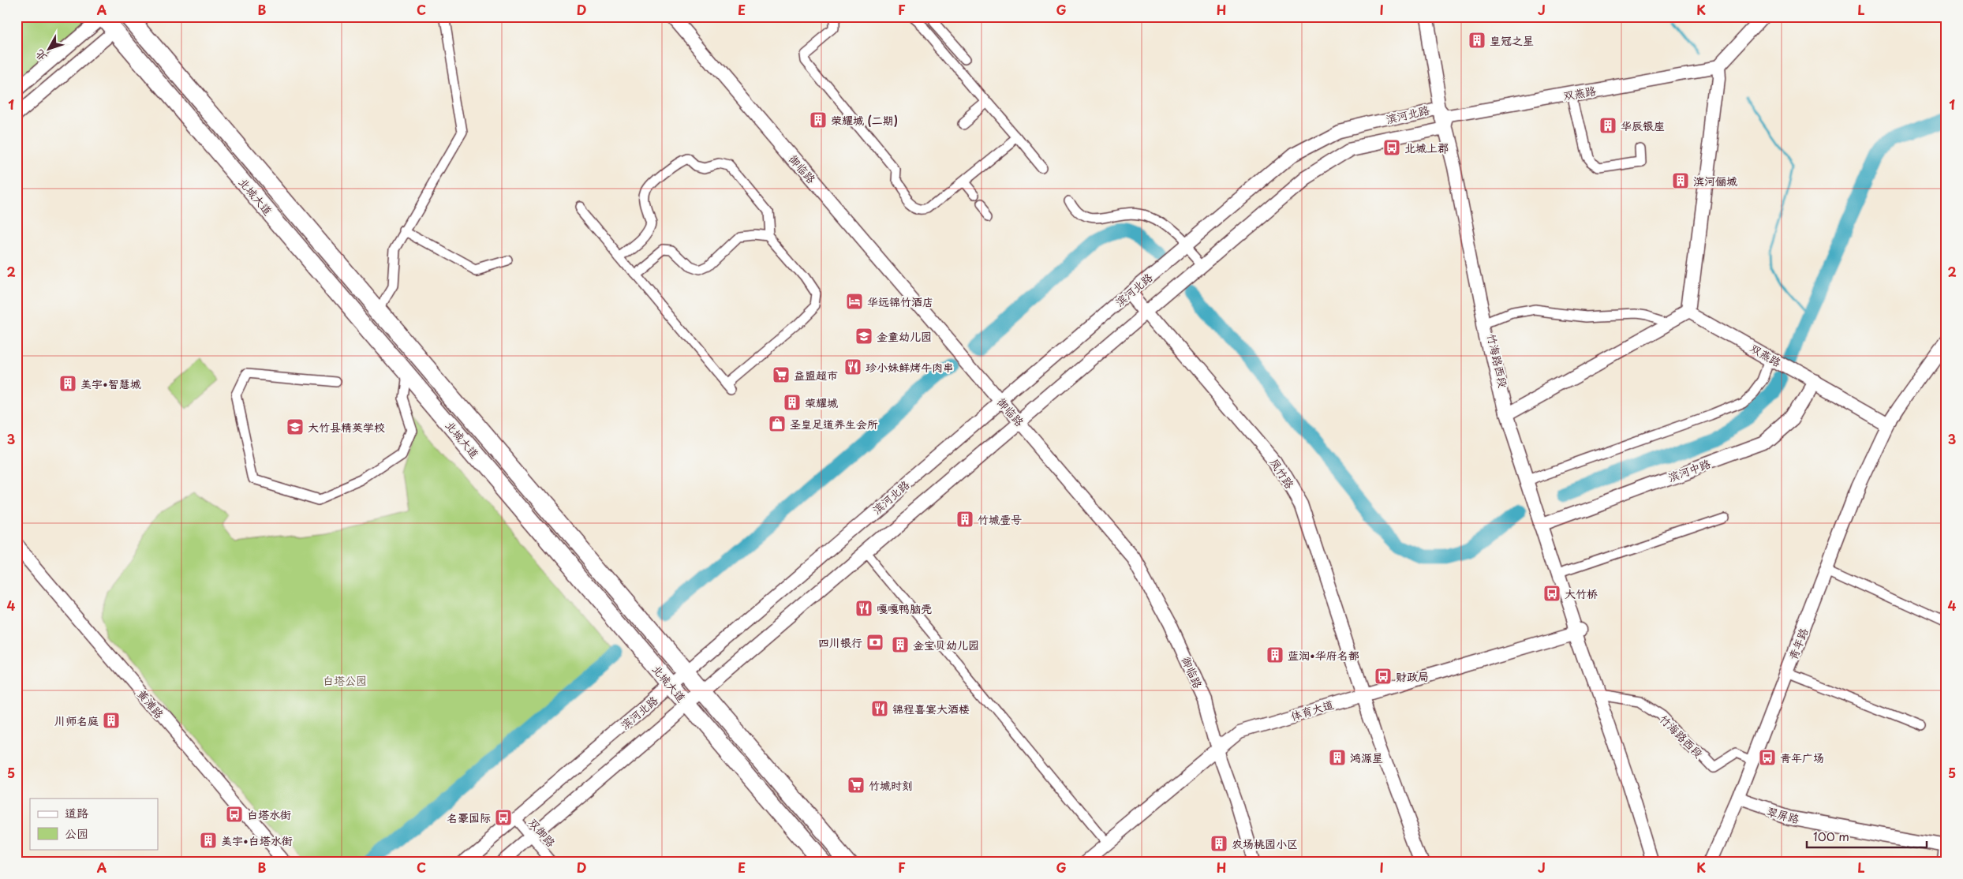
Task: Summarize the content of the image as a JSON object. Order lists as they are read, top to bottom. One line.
{"streets":{"highway":["北城大道"],"street":["双燕路","滨河北路","御临路","竹海路西段","滨河中路","凤竹路","青年路","黄滩路","体育大道","翠屏路","双御路"]},"crossings":[["双燕路","滨河北路"],["双燕路","竹海路西段"],["双燕路","滨河中路"],["滨河北路","御临路"],["滨河北路","北城大道"],["滨河北路","竹海路西段"],["滨河北路","凤竹路"],["滨河北路","双御路"],["御临路","体育大道"],["竹海路西段","滨河中路"],["竹海路西段","青年路"],["竹海路西段","体育大道"],["凤竹路","体育大道"],["青年路","翠屏路"]],"parks":["白塔公园"],"places":{"building":["皇冠之星","荣耀城 (二期)","华辰银座","滨河俪城","美宇•智慧城","荣耀城","竹城壹号","金宝贝幼儿园","蓝润•华府名都","川师名庭","鸿源星","美宇•白塔水街","农场桃园小区"],"bus stop":["北城上郡","大竹桥","财政局","青年广场","白塔水街","名豪国际"],"hotel":["华远锦竹酒店"],"school or university":["金童幼儿园","大竹县精英学校"],"restaurant":["珍小妹鲜烤牛肉串","嘎嘎鸭脑壳","锦程喜宴大酒楼"],"supermarket":["益盟超市","竹城时刻"],"shop":["圣皇足道养生会所"],"bank":["四川银行"]},"legend":["道路","公园"],"scale_bar":"100 m","north":"bottom left","grid":{"columns":["A","B","C","D","E","F","G","H","I","J","K","L"],"rows":["1","2","3","4","5"]}}
